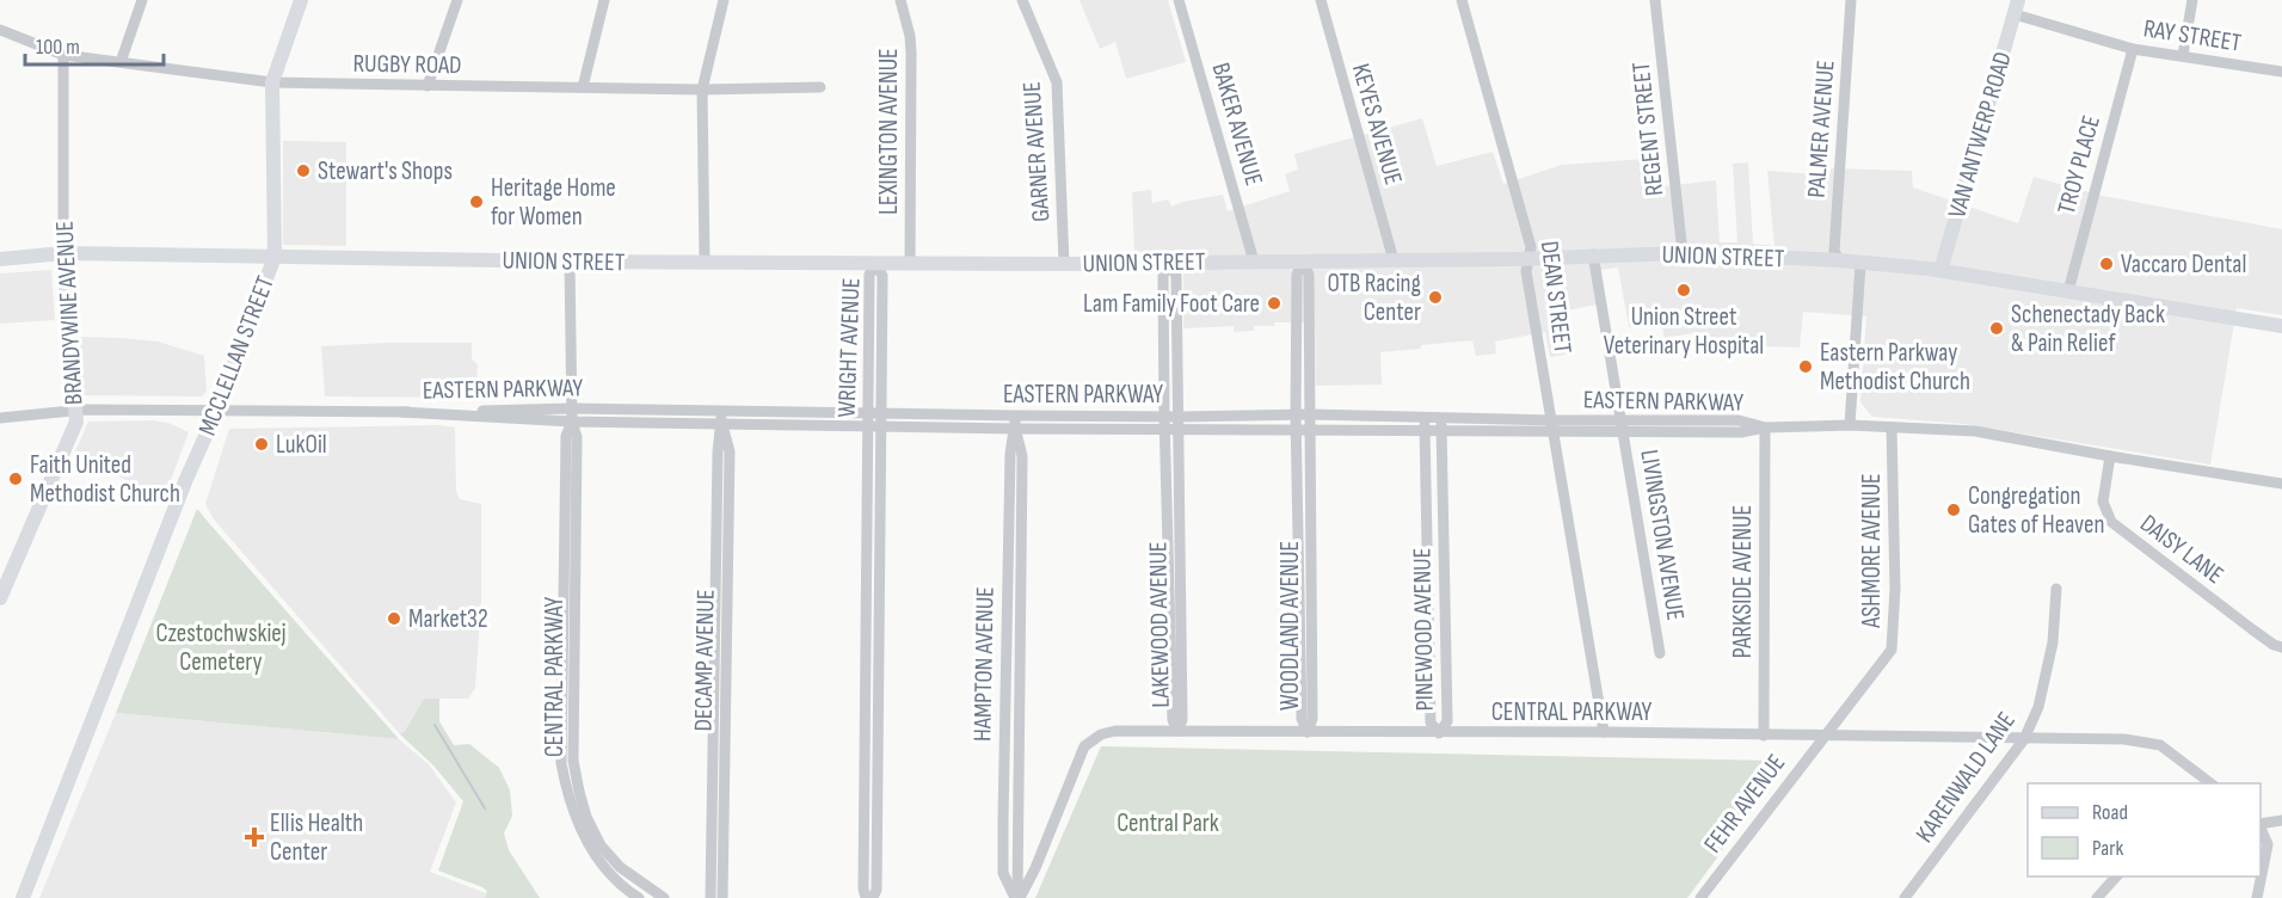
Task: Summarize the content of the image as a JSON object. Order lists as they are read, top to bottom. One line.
{"streets":{"main road":["VAN ANTWERP ROAD","UNION STREET","BRANDYWINE AVENUE","MCCLELLAN STREET"],"street":["RAY STREET","RUGBY ROAD","BAKER AVENUE","KEYES AVENUE","REGENT STREET","PALMER AVENUE","LEXINGTON AVENUE","GARNER AVENUE","TROY PLACE","DEAN STREET","WRIGHT AVENUE","EASTERN PARKWAY","LIVINGSTON AVENUE","DAISY LANE","ASHMORE AVENUE","PARKSIDE AVENUE","LAKEWOOD AVENUE","WOODLAND AVENUE","PINEWOOD AVENUE","DECAMP AVENUE","HAMPTON AVENUE","CENTRAL PARKWAY","KARENWALD LANE","FEHR AVENUE"]},"crossings":[["RAY STREET","VAN ANTWERP ROAD"],["RAY STREET","TROY PLACE"],["RUGBY ROAD","BRANDYWINE AVENUE"],["RUGBY ROAD","MCCLELLAN STREET"],["BAKER AVENUE","UNION STREET"],["KEYES AVENUE","UNION STREET"],["REGENT STREET","UNION STREET"],["PALMER AVENUE","UNION STREET"],["LEXINGTON AVENUE","UNION STREET"],["VAN ANTWERP ROAD","UNION STREET"],["GARNER AVENUE","UNION STREET"],["TROY PLACE","UNION STREET"],["UNION STREET","DEAN STREET"],["UNION STREET","BRANDYWINE AVENUE"],["UNION STREET","WRIGHT AVENUE"],["UNION STREET","MCCLELLAN STREET"],["UNION STREET","LIVINGSTON AVENUE"],["UNION STREET","LAKEWOOD AVENUE"],["UNION STREET","WOODLAND AVENUE"],["UNION STREET","CENTRAL PARKWAY"],["DEAN STREET","EASTERN PARKWAY"],["DEAN STREET","CENTRAL PARKWAY"],["BRANDYWINE AVENUE","EASTERN PARKWAY"],["WRIGHT AVENUE","EASTERN PARKWAY"],["MCCLELLAN STREET","EASTERN PARKWAY"],["EASTERN PARKWAY","LIVINGSTON AVENUE"],["EASTERN PARKWAY","DAISY LANE"],["EASTERN PARKWAY","ASHMORE AVENUE"],["EASTERN PARKWAY","PARKSIDE AVENUE"],["EASTERN PARKWAY","LAKEWOOD AVENUE"],["EASTERN PARKWAY","WOODLAND AVENUE"],["EASTERN PARKWAY","PINEWOOD AVENUE"],["EASTERN PARKWAY","DECAMP AVENUE"],["EASTERN PARKWAY","HAMPTON AVENUE"],["EASTERN PARKWAY","CENTRAL PARKWAY"],["ASHMORE AVENUE","CENTRAL PARKWAY"],["ASHMORE AVENUE","FEHR AVENUE"],["PARKSIDE AVENUE","CENTRAL PARKWAY"],["LAKEWOOD AVENUE","CENTRAL PARKWAY"],["WOODLAND AVENUE","CENTRAL PARKWAY"],["PINEWOOD AVENUE","CENTRAL PARKWAY"],["HAMPTON AVENUE","CENTRAL PARKWAY"],["CENTRAL PARKWAY","KARENWALD LANE"],["CENTRAL PARKWAY","FEHR AVENUE"]],"parks":["Czestochwskiej Cemetery","Central Park"],"places":{"other":["Stewart's Shops","Heritage Home for Women","Vaccaro Dental","Union Street Veterinary Hospital","OTB Racing Center","Lam Family Foot Care","Schenectady Back & Pain Relief","Eastern Parkway Methodist Church","LukOil","Faith United Methodist Church","Congregation Gates of Heaven","Market32"],"health":["Ellis Health Center"]},"legend":["Road","Park"],"scale_bar":"100 m"}
